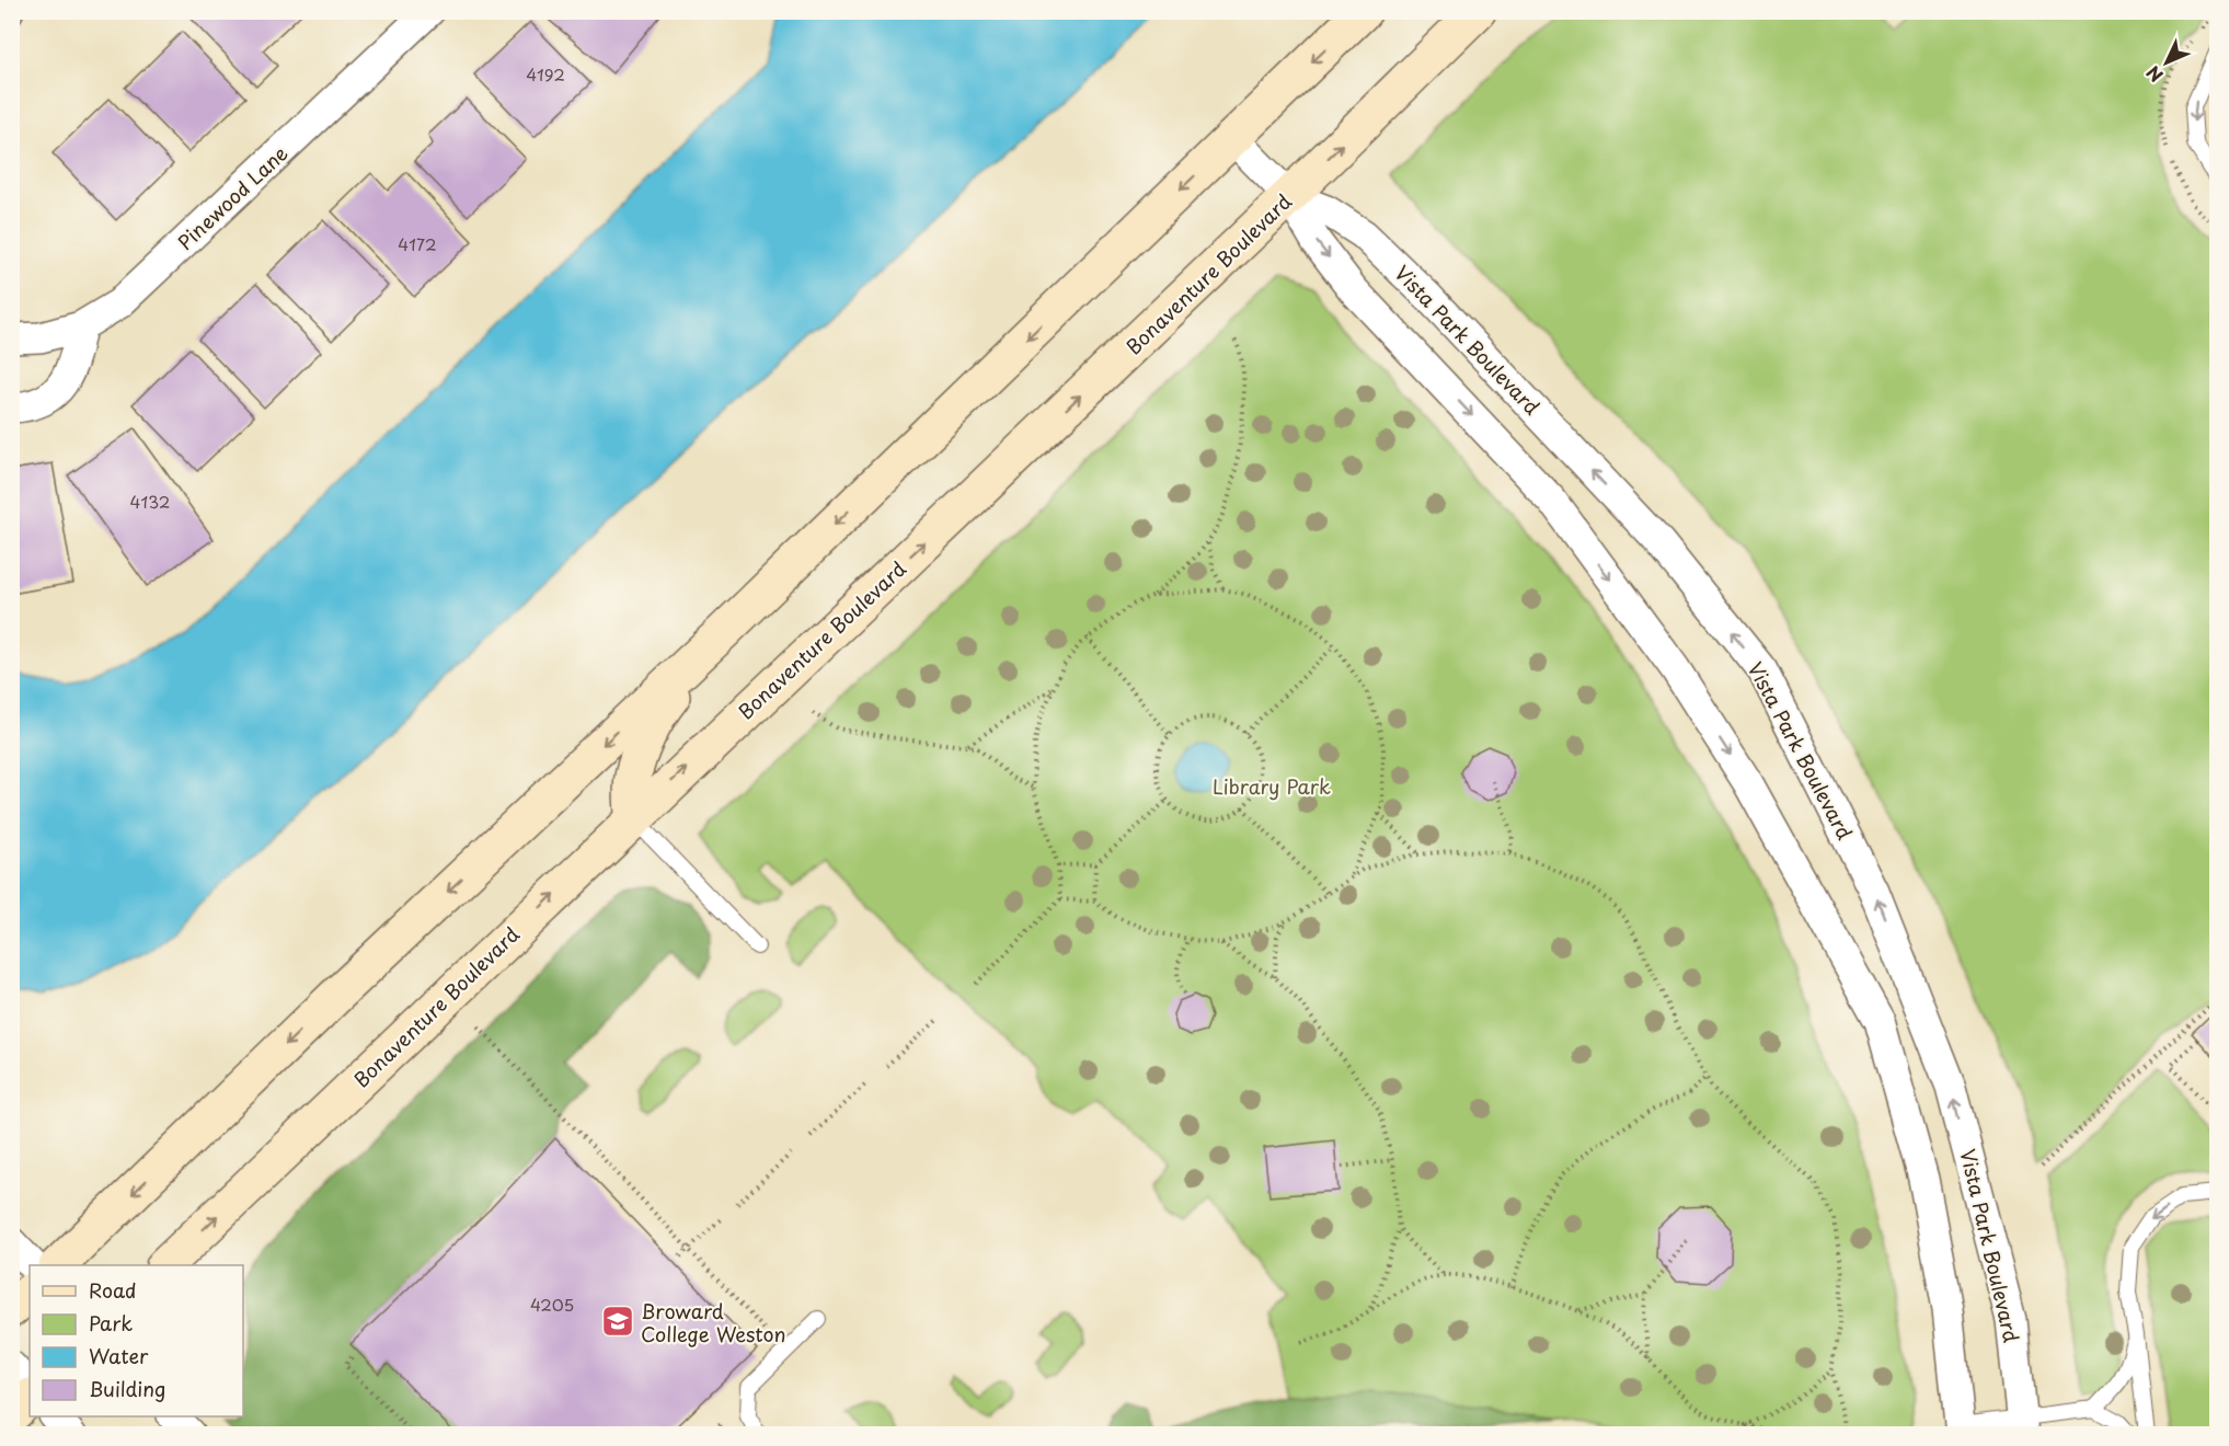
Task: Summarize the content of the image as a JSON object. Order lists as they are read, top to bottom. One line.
{"streets":{"main road":["Bonaventure Boulevard"],"street":["Pinewood Lane","Vista Park Boulevard"]},"crossings":[["Bonaventure Boulevard","Vista Park Boulevard"]],"parks":["Library Park"],"places":{"school or university":["Broward College Weston"]},"house_numbers":["4192","4172","4132","4205"],"legend":["Road","Park","Water","Building"],"north":"bottom left"}
